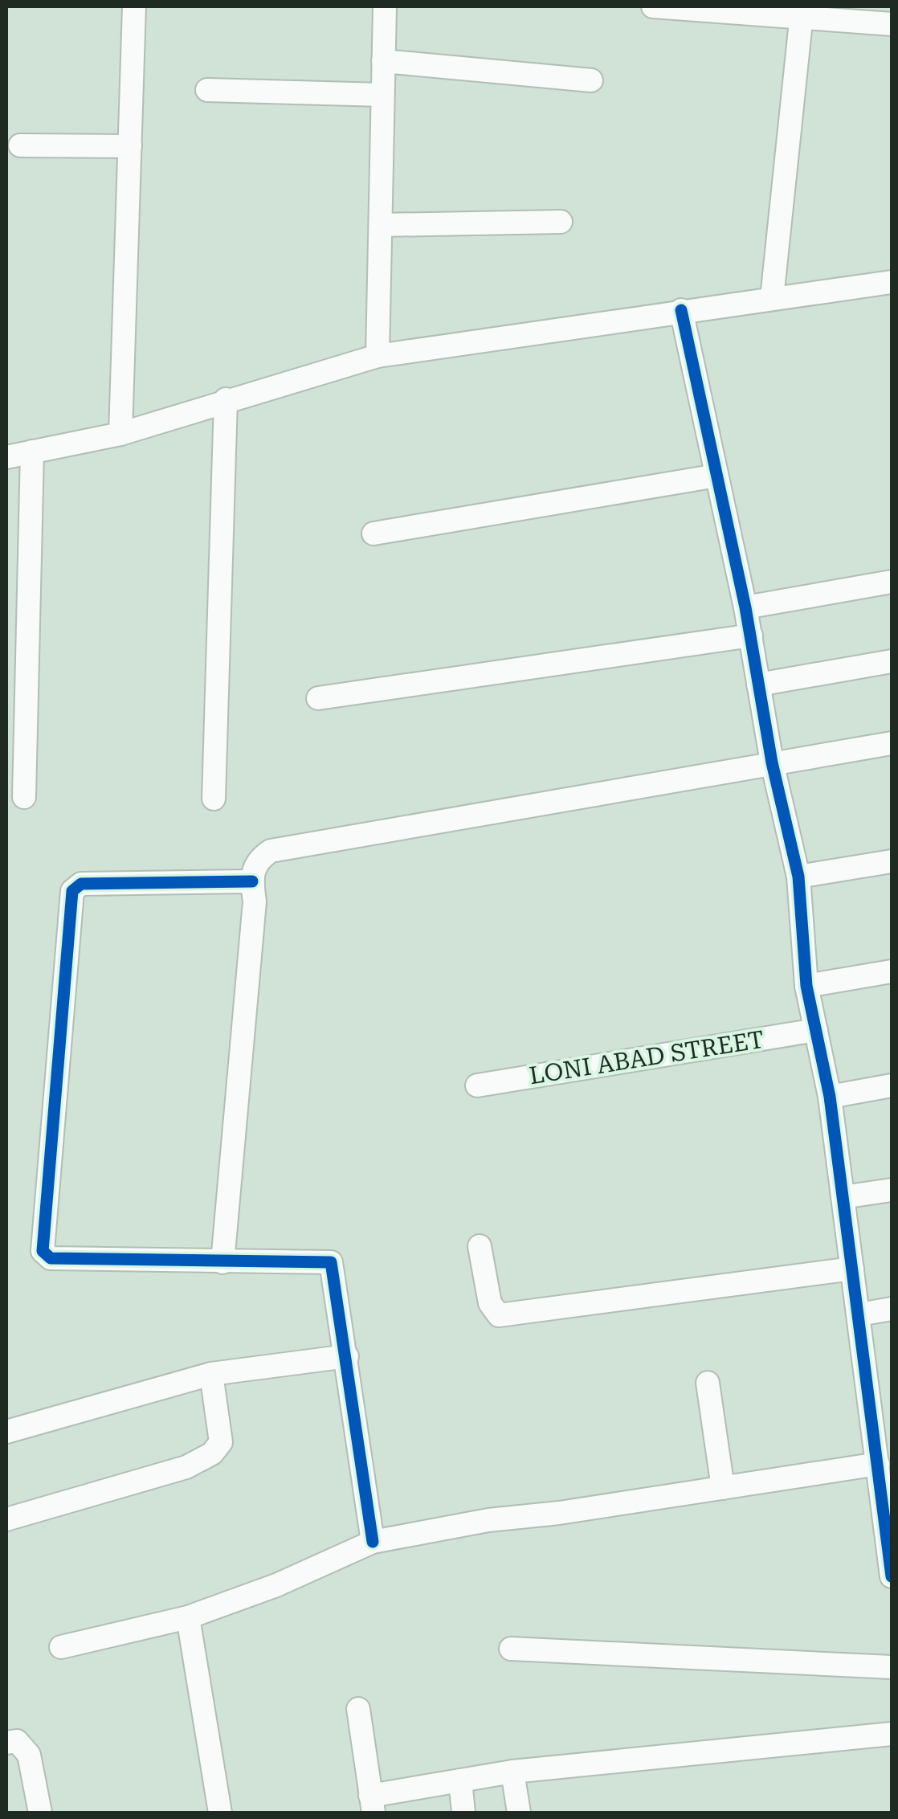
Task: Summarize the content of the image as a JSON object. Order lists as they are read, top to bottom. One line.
{"streets":{"street":["LONI ABAD STREET"]}}
